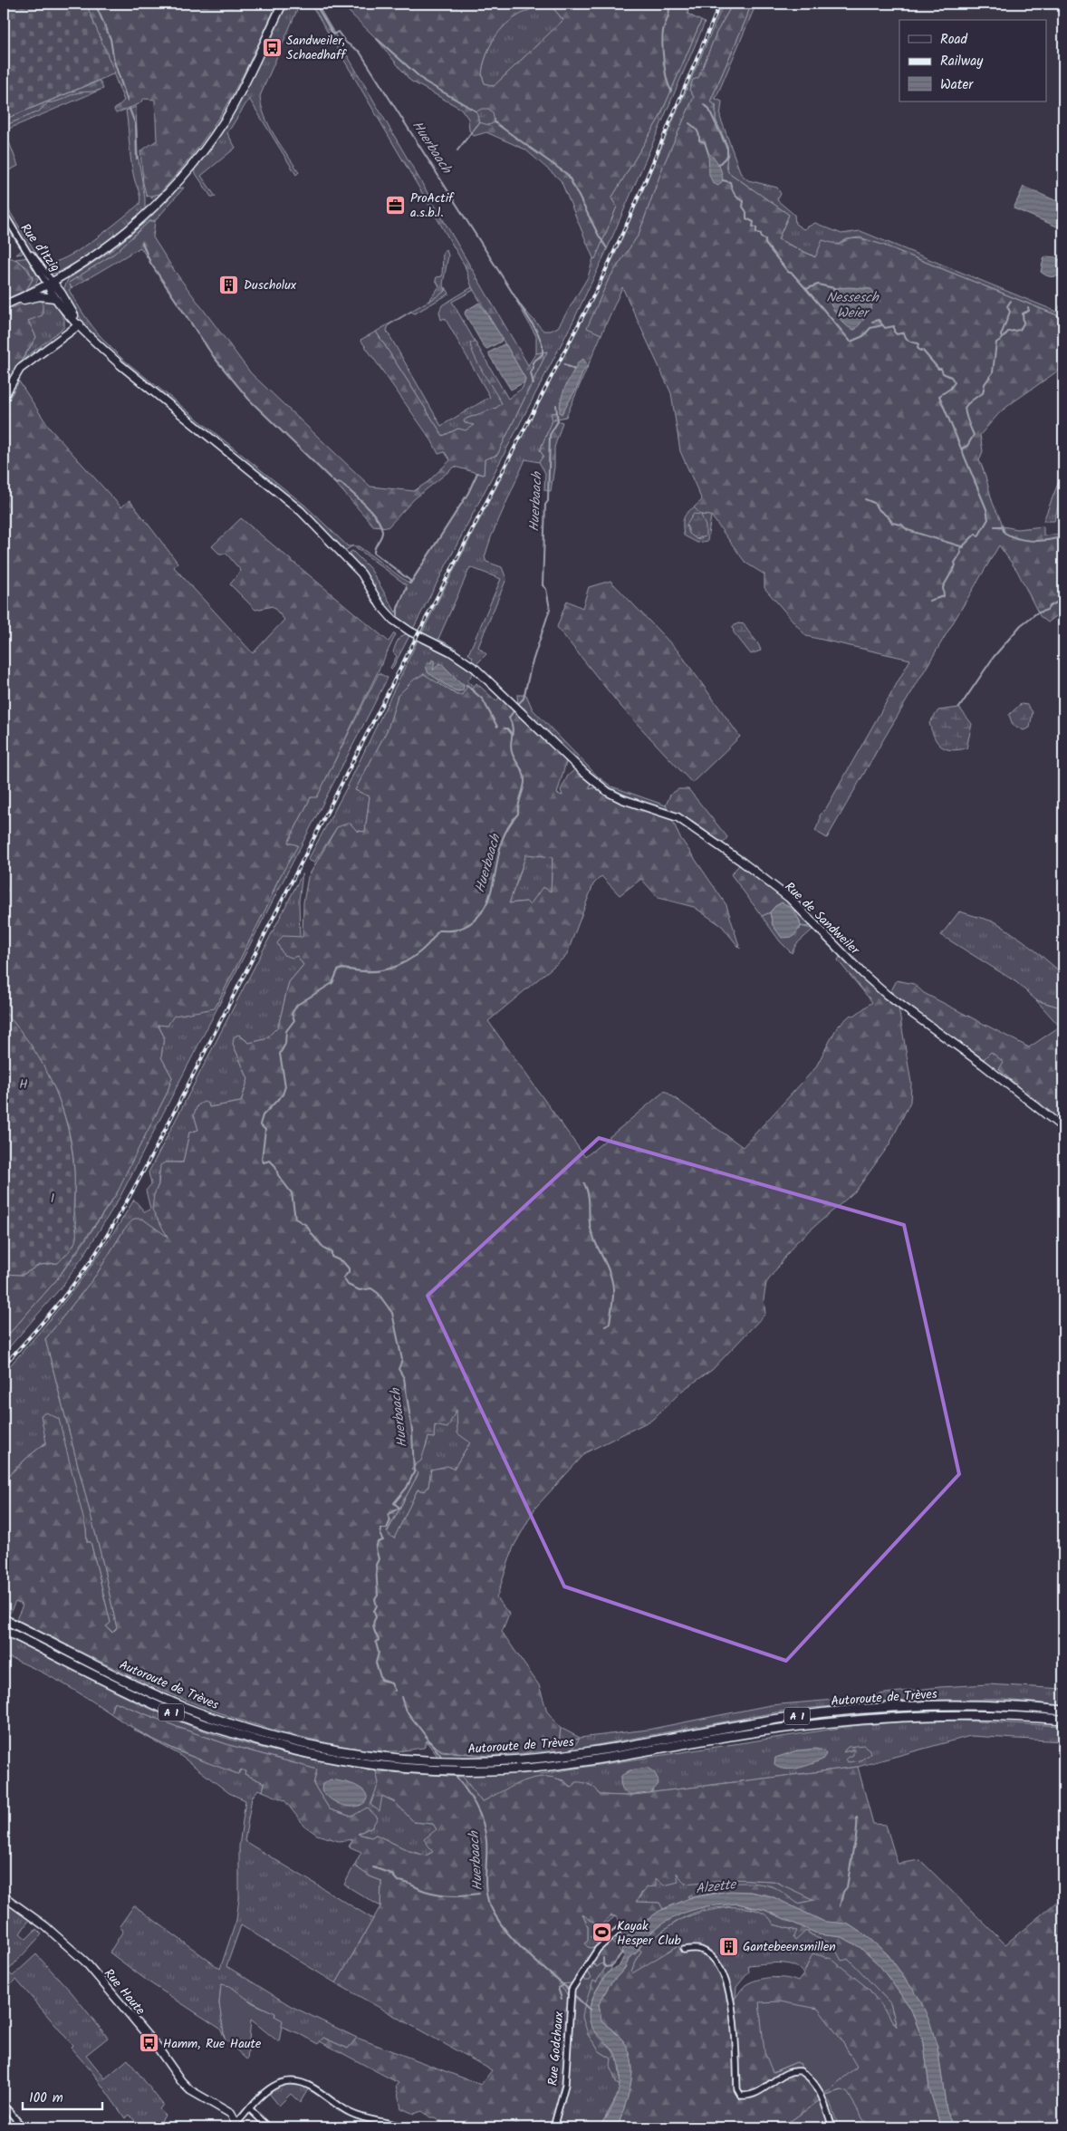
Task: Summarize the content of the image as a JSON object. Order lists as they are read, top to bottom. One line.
{"streets":{"highway":["Autoroute de Trèves","A 1"],"main road":["Rue de Sandweiler","Rue Haute"],"street":["Rue d'Itzig","Rue Godchaux"]},"water":["Huerbaach","Nessesch Weier","Alzette"],"parks":["H","I"],"places":{"bus stop":["Sandweiler, Schaedhaff","Hamm, Rue Haute"],"office":["ProActif a.s.b.l."],"building":["Duscholux","Gantebeensmillen"],"sports":["Kayak Hesper Club"]},"legend":["Road","Railway","Water"],"scale_bar":"100 m"}
